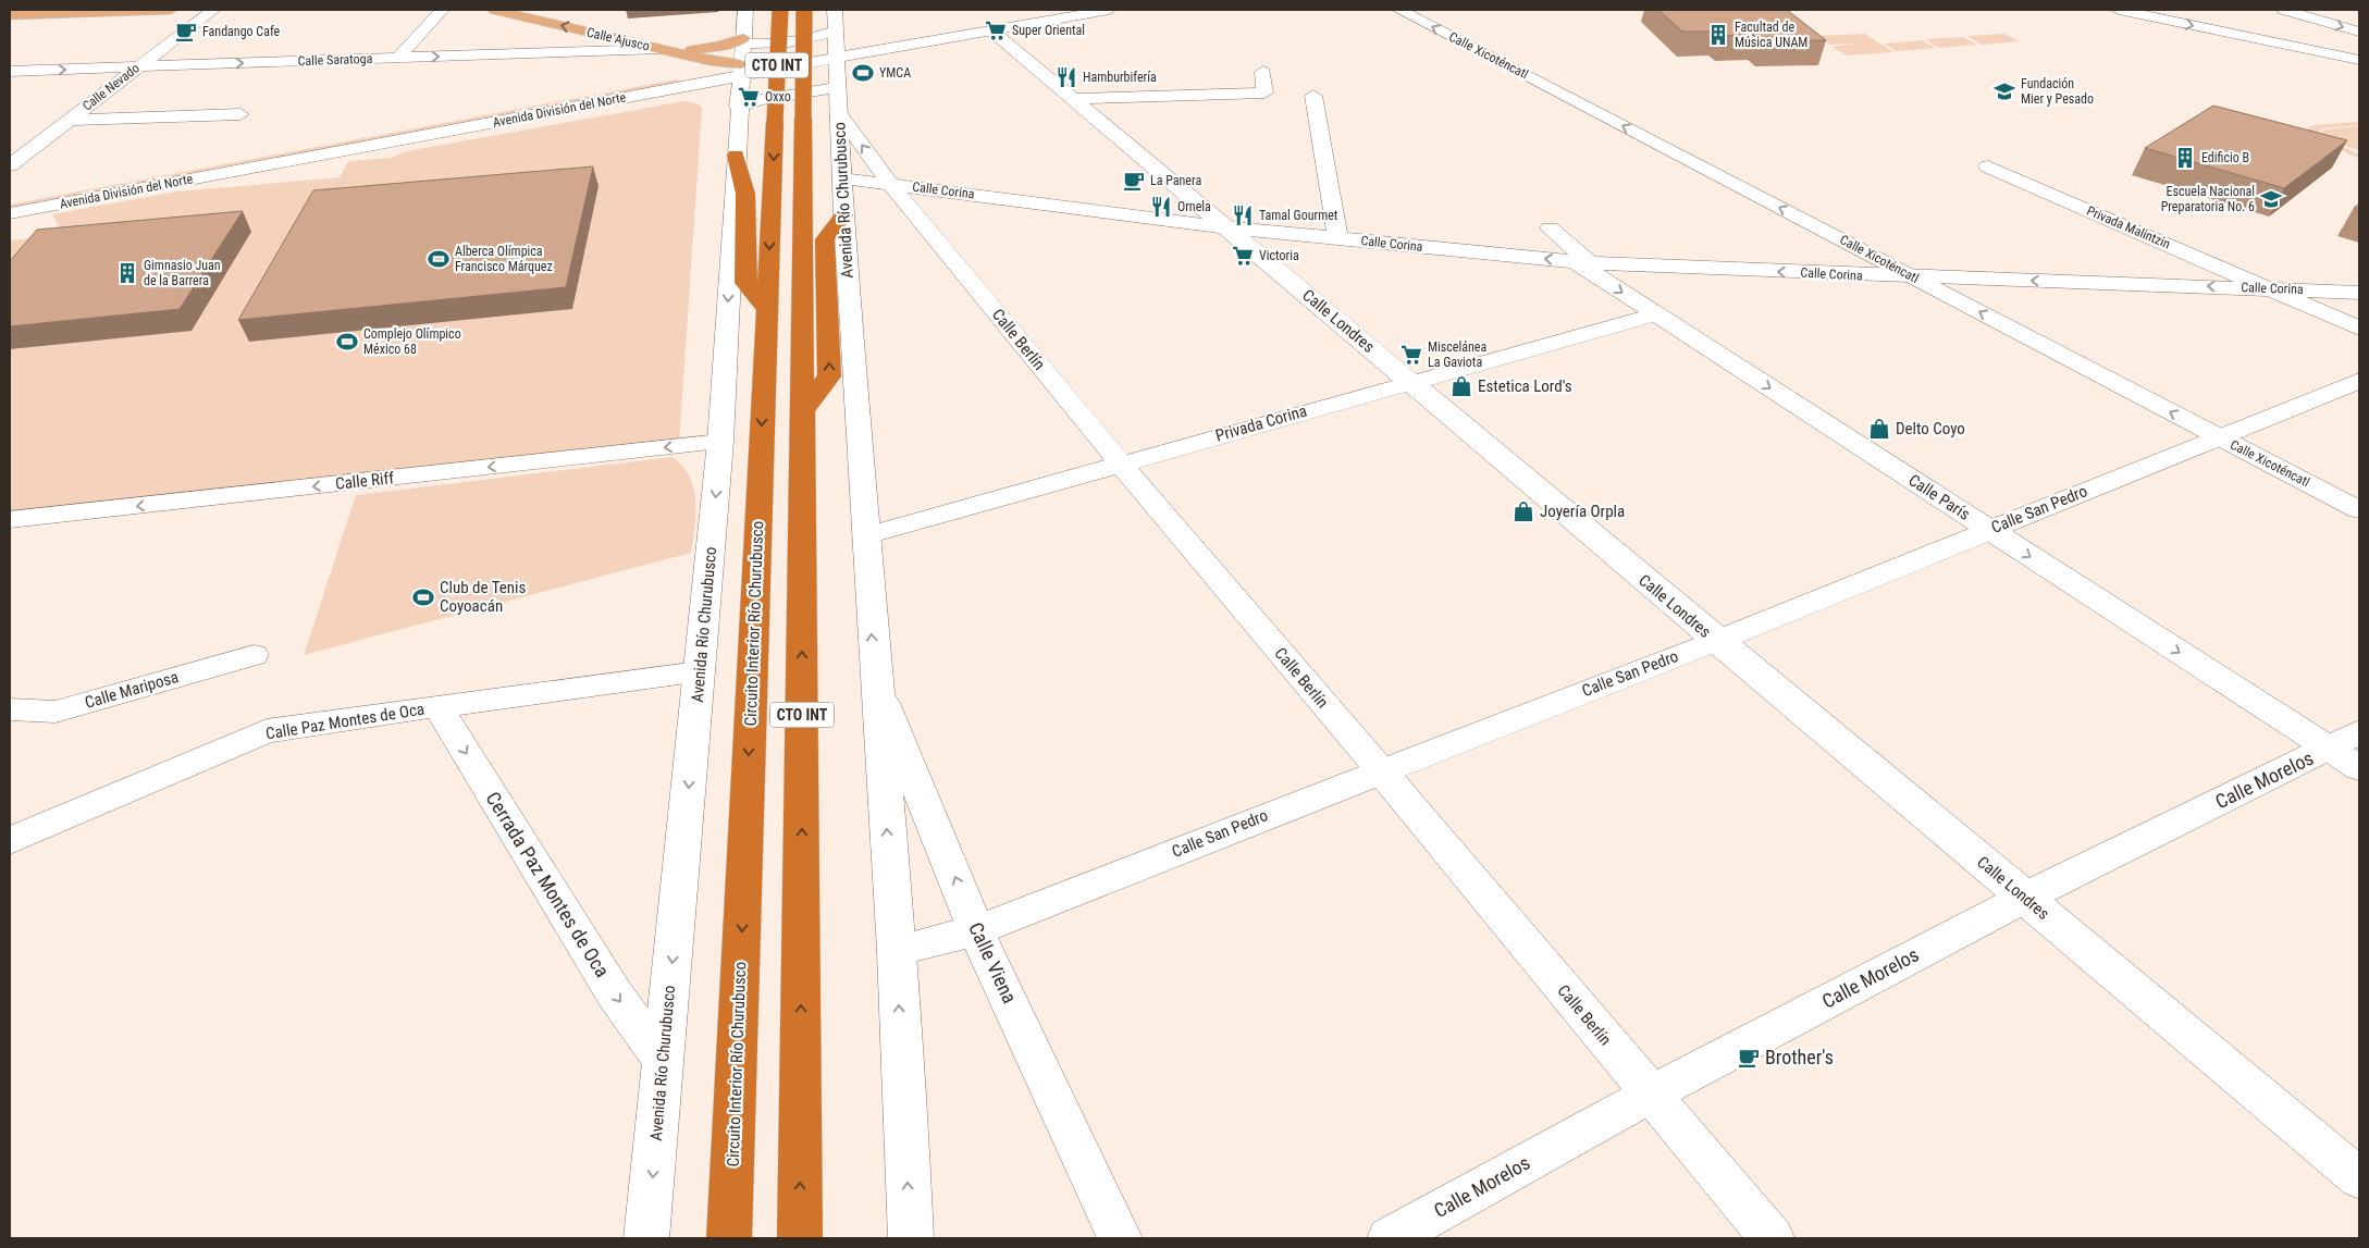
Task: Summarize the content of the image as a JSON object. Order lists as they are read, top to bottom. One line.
{"streets":{"highway":["CTO INT","Circuito Interior Río Churubusco"],"main road":["Calle Ajusco"],"street":["Calle Xicoténcatl","Calle Saratoga","Calle Nevado","Avenida División del Norte","Calle Corina","Avenida Río Churubusco","Privada Malintzin","Calle Londres","Calle Berlín","Privada Corina","Calle Riff","Calle París","Calle San Pedro","Calle Mariposa","Calle Paz Montes de Oca","Calle Morelos","Cerrada Paz Montes de Oca","Calle Viena"]},"crossings":[["Calle Ajusco","Calle Saratoga"],["Calle Ajusco","Avenida División del Norte"],["Calle Ajusco","Avenida Río Churubusco"],["Calle Xicoténcatl","Calle Corina"],["Calle Xicoténcatl","Calle San Pedro"],["Calle Saratoga","Calle Nevado"],["Avenida División del Norte","Avenida Río Churubusco"],["Avenida División del Norte","Calle Londres"],["Calle Corina","Avenida Río Churubusco"],["Calle Corina","Privada Malintzin"],["Calle Corina","Calle Londres"],["Calle Corina","Calle Berlín"],["Calle Corina","Calle París"],["Avenida Río Churubusco","Calle Berlín"],["Avenida Río Churubusco","Privada Corina"],["Avenida Río Churubusco","Calle Riff"],["Avenida Río Churubusco","Calle San Pedro"],["Avenida Río Churubusco","Calle Paz Montes de Oca"],["Avenida Río Churubusco","Cerrada Paz Montes de Oca"],["Avenida Río Churubusco","Calle Viena"],["Calle Londres","Privada Corina"],["Calle Londres","Calle San Pedro"],["Calle Londres","Calle Morelos"],["Calle Berlín","Privada Corina"],["Calle Berlín","Calle San Pedro"],["Calle Berlín","Calle Morelos"],["Privada Corina","Calle París"],["Calle París","Calle San Pedro"],["Calle París","Calle Morelos"],["Calle San Pedro","Calle Viena"],["Calle Paz Montes de Oca","Cerrada Paz Montes de Oca"]],"one_way":["Calle Ajusco","Calle Xicoténcatl","Calle Corina","Calle Riff","Calle París","Cerrada Paz Montes de Oca","Calle Viena"],"places":{"supermarket":["Super Oriental","Oxxo","Victoria","Miscelánea La Gaviota"],"cafe":["Fandango Cafe","La Panera","Brother's"],"building":["Facultad de Música UNAM","Edificio B","Gimnasio Juan de la Barrera"],"sports":["YMCA","Alberca Olímpica Francisco Márquez","Complejo Olímpico México 68","Club de Tenis Coyoacán"],"restaurant":["Hamburbifería","Ornela","Tamal Gourmet"],"school or university":["Fundación Mier y Pesado","Escuela Nacional Preparatoria No. 6"],"shop":["Estetica Lord's","Delto Coyo","Joyería Orpla"]}}
